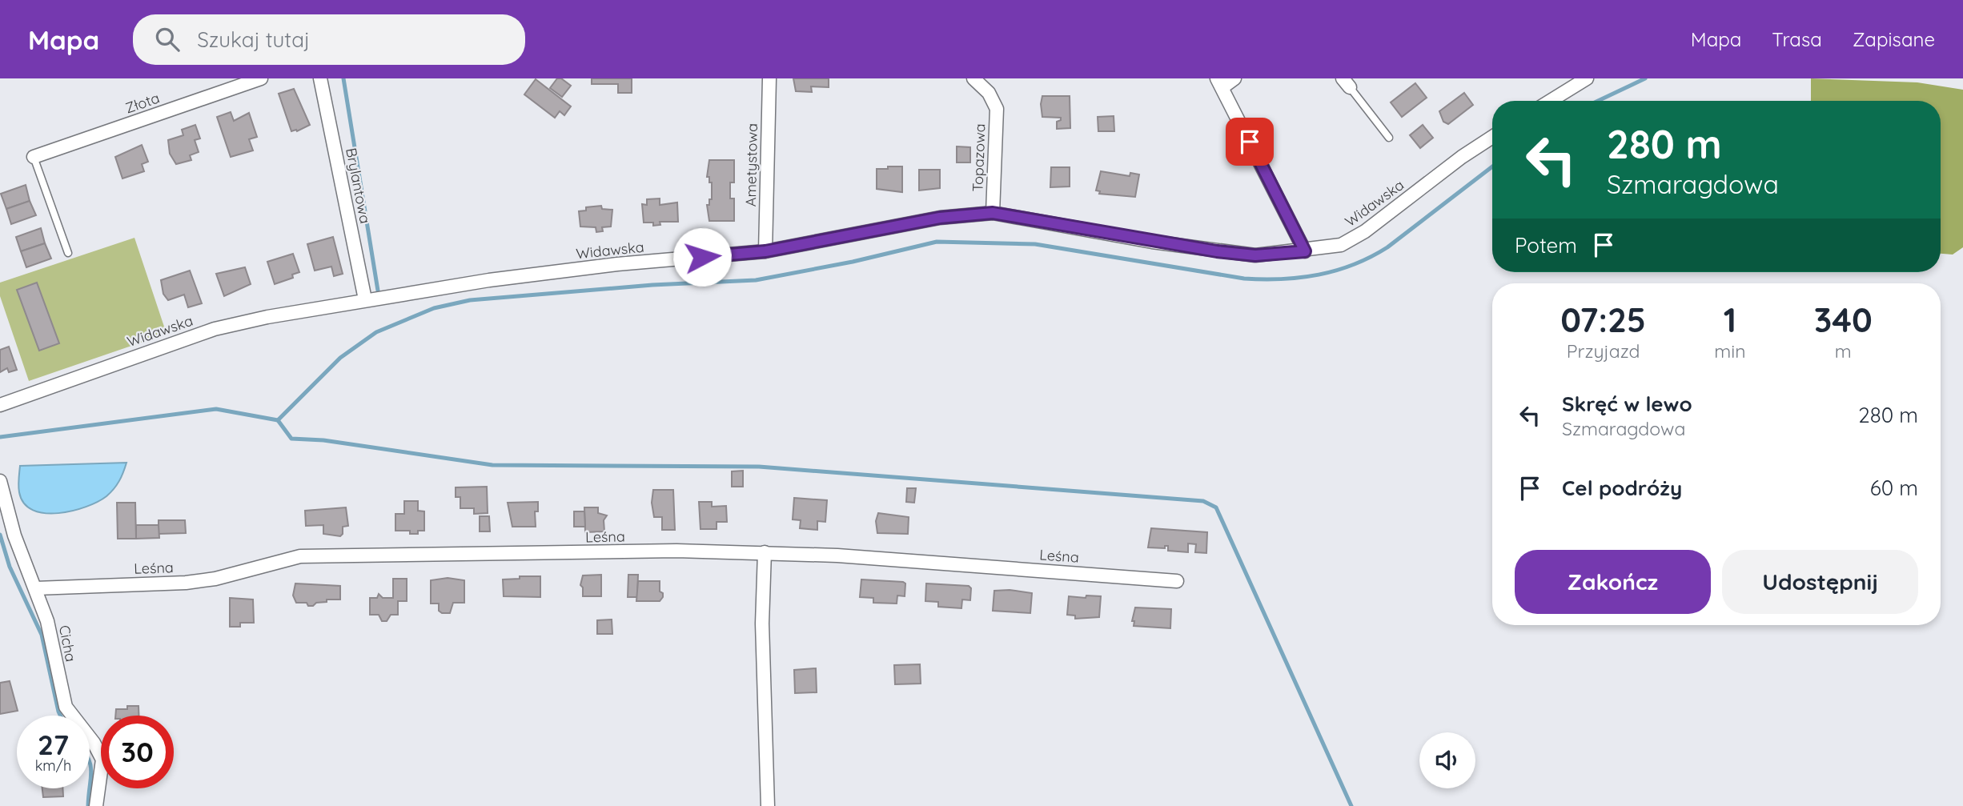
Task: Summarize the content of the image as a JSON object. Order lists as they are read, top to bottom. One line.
{"streets":{"street":["Złota","Topazowa","Ametystowa","Brylantowa","Widawska","Leśna","Cicha"]},"crossings":[["Topazowa","Widawska"],["Ametystowa","Widawska"],["Brylantowa","Widawska"],["Leśna","Cicha"]],"page":{"header":"Mapa","search":"Szukaj tutaj","nav":["Mapa","Trasa","Zapisane"],"turn":["280 m","Szmaragdowa"],"then":"Potem","eta":["07:25","Przyjazd","1","min","340","m"],"list":[{"name":"Skręć w lewo","note":"Szmaragdowa","value":"280 m"},{"name":"Cel podróży","value":"60 m"}],"buttons":["Zakończ","Udostępnij"],"speed":"27 km/h","limit":"30"}}
